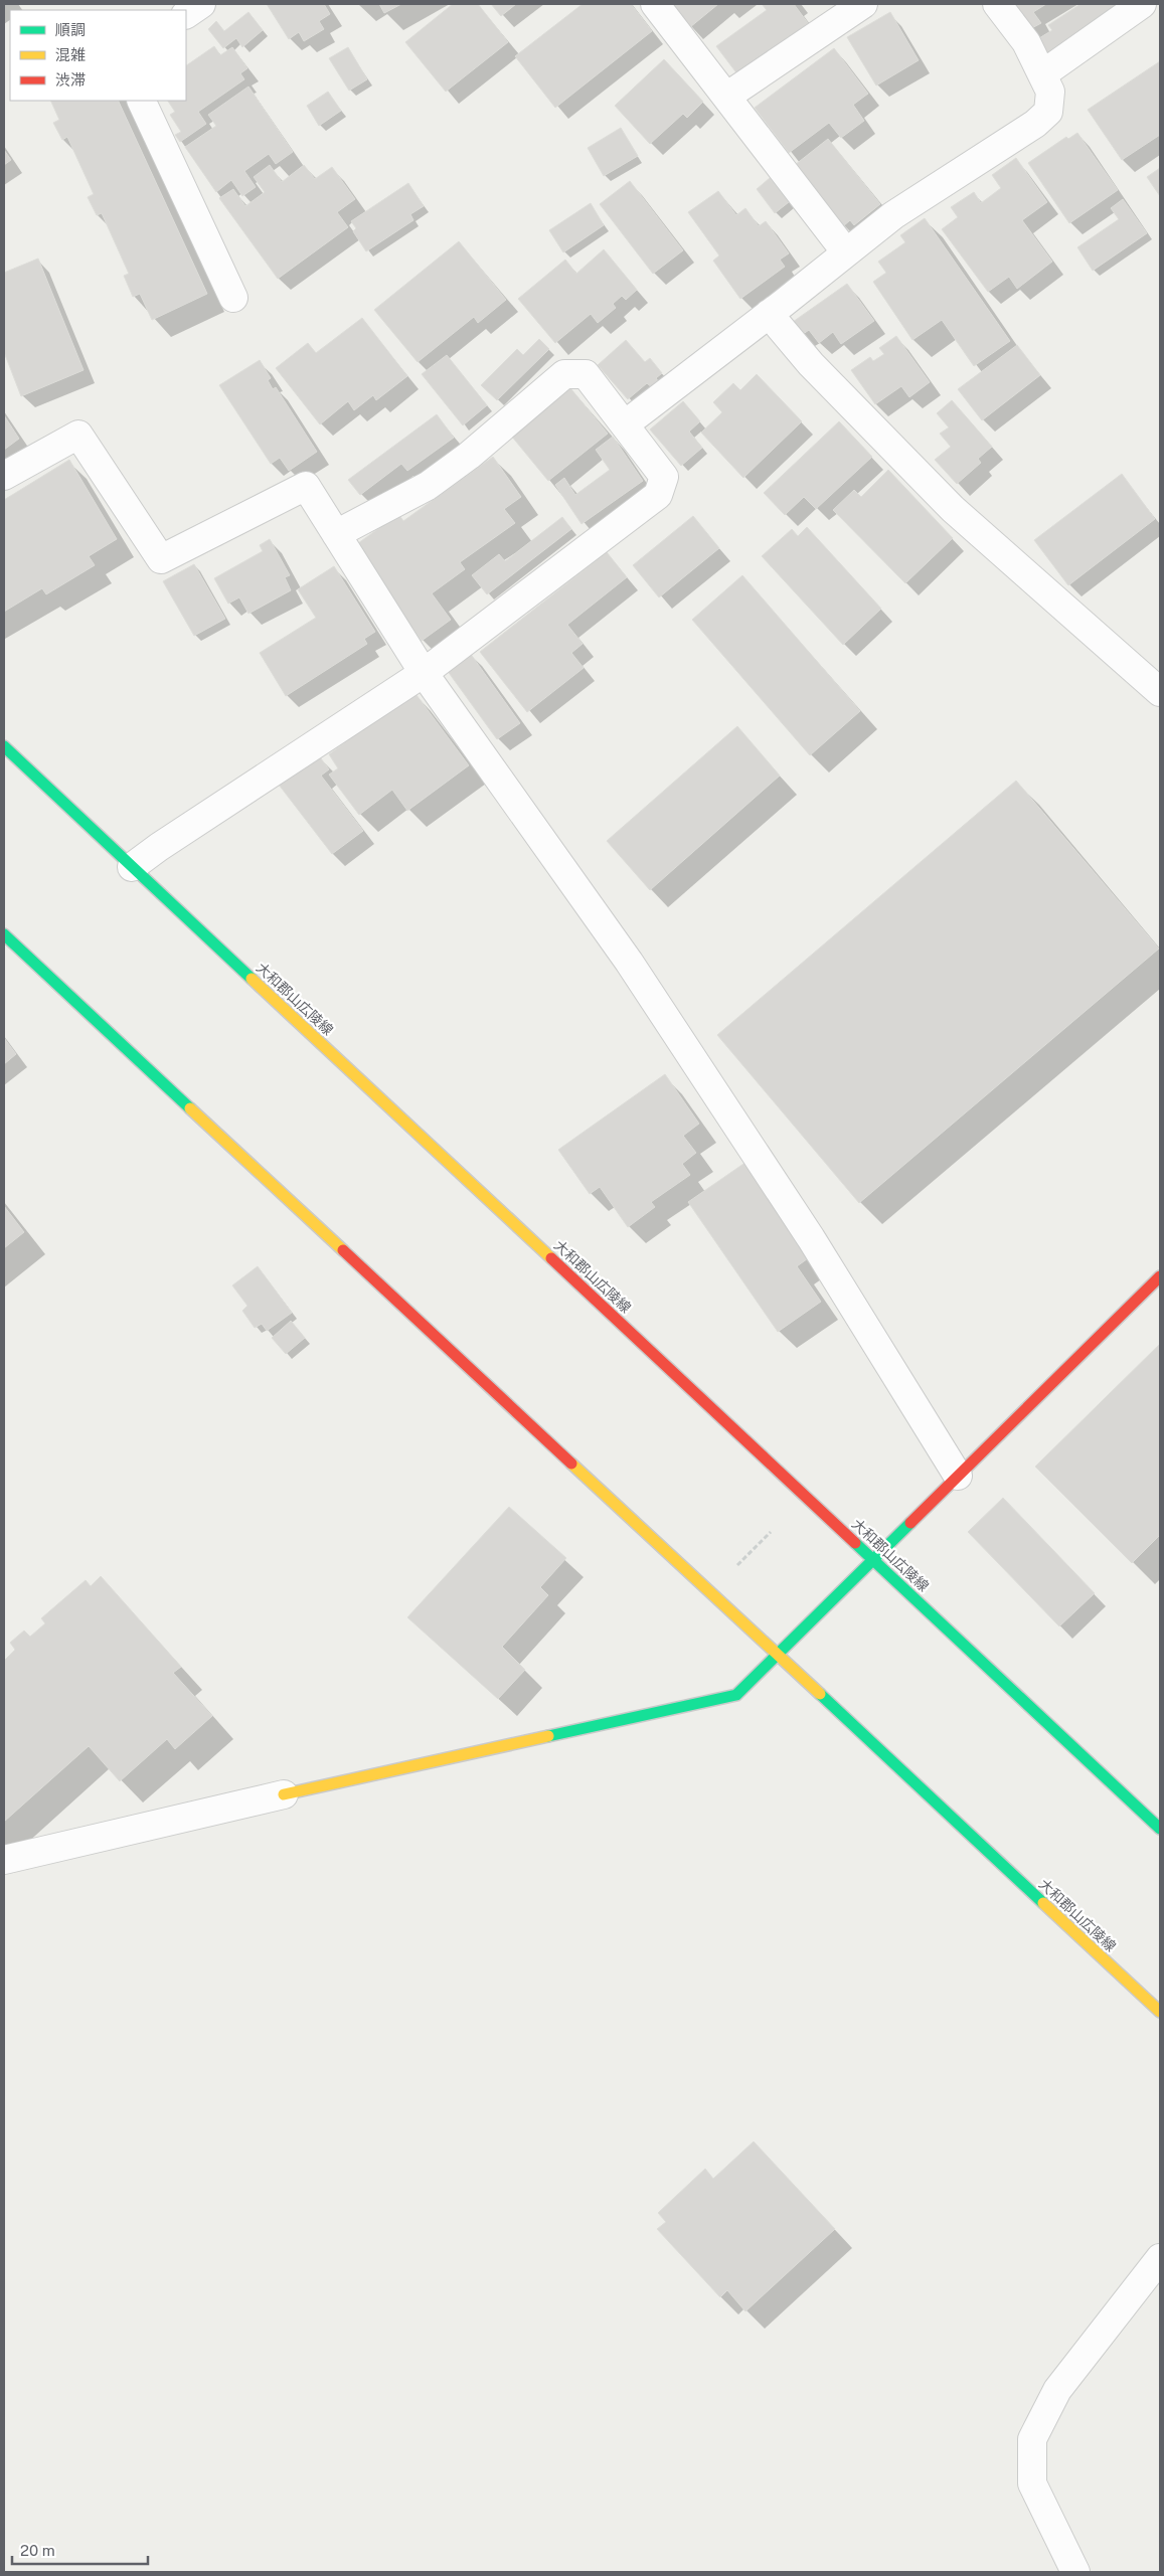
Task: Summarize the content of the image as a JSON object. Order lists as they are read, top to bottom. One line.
{"streets":{"main road":["大和郡山広陵線"]},"legend":["順調","混雑","渋滞"],"scale_bar":"20 m"}
